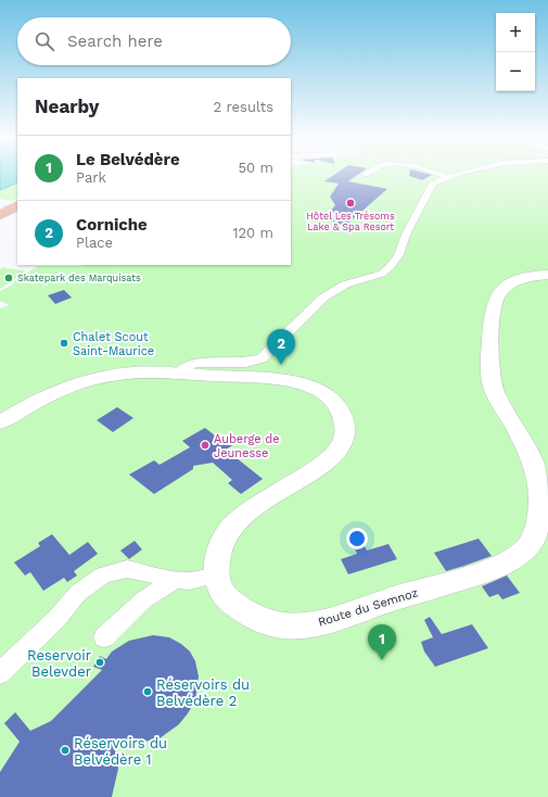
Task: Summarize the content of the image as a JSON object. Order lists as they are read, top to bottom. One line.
{"streets":{"main road":["Route du Semnoz"]},"places":["Hôtel Les Trésoms Lake & Spa Resort","Skatepark des Marquisats","Chalet Scout Saint-Maurice","Auberge de Jeunesse","Reservoir Belevder","Réservoirs du Belvédère 2","Réservoirs du Belvédère 1"],"page":{"map_buttons":["+","−"],"search":"Search here","heading":["Nearby","2 results"],"list":[{"mark":"1","name":"Le Belvédère","note":"Park","value":"50 m"},{"mark":"2","name":"Corniche","note":"Place","value":"120 m"}],"pins":["2","1"]}}
